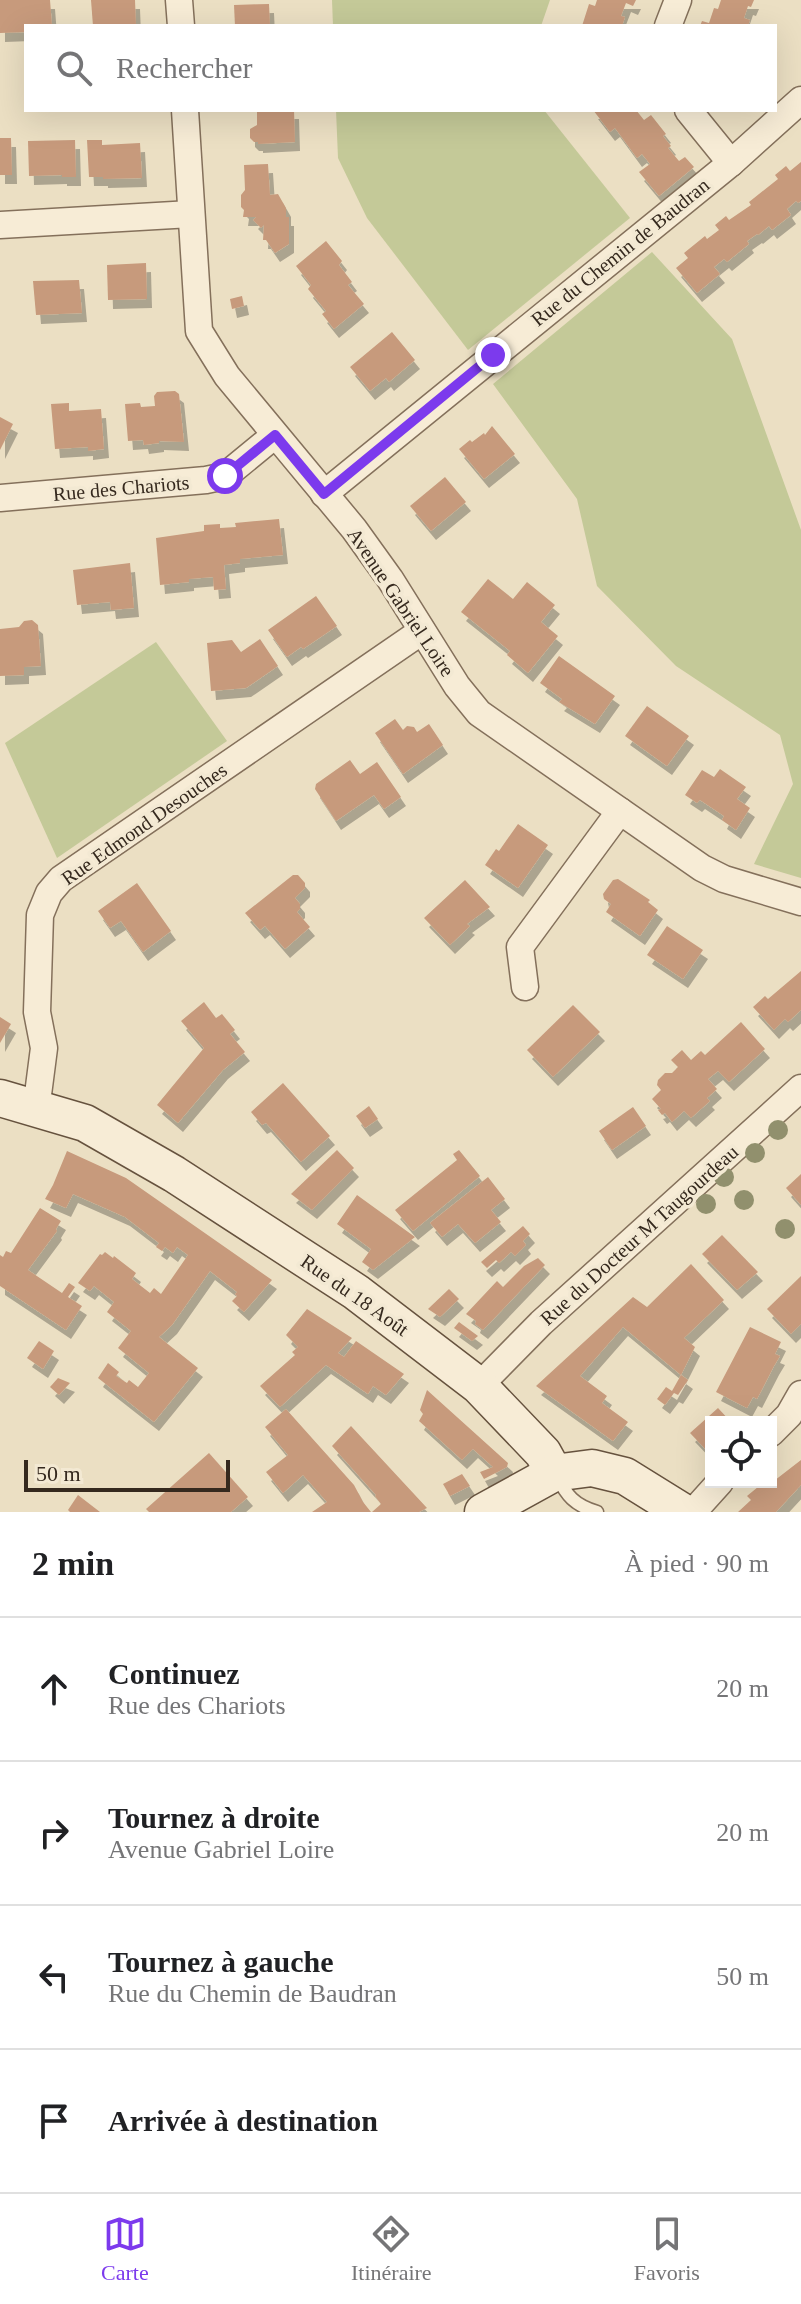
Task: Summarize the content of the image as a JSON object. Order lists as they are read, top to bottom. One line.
{"streets":{"street":["Rue du Chemin de Baudran","Rue des Chariots","Avenue Gabriel Loire","Rue Edmond Desouches","Rue du Docteur M Taugourdeau","Rue du 18 Août"]},"crossings":[["Rue du Chemin de Baudran","Avenue Gabriel Loire"],["Rue des Chariots","Avenue Gabriel Loire"],["Avenue Gabriel Loire","Rue Edmond Desouches"],["Rue Edmond Desouches","Rue du 18 Août"],["Rue du Docteur M Taugourdeau","Rue du 18 Août"]],"scale_bar":"50 m","page":{"search":"Rechercher","scale":"50 m","heading":["2 min","À pied · 90 m"],"list":[["Continuez","Rue des Chariots","20 m"],["Tournez à droite","Avenue Gabriel Loire","20 m"],["Tournez à gauche","Rue du Chemin de Baudran","50 m"],"Arrivée à destination"],"nav":["Carte","Itinéraire","Favoris"]}}
